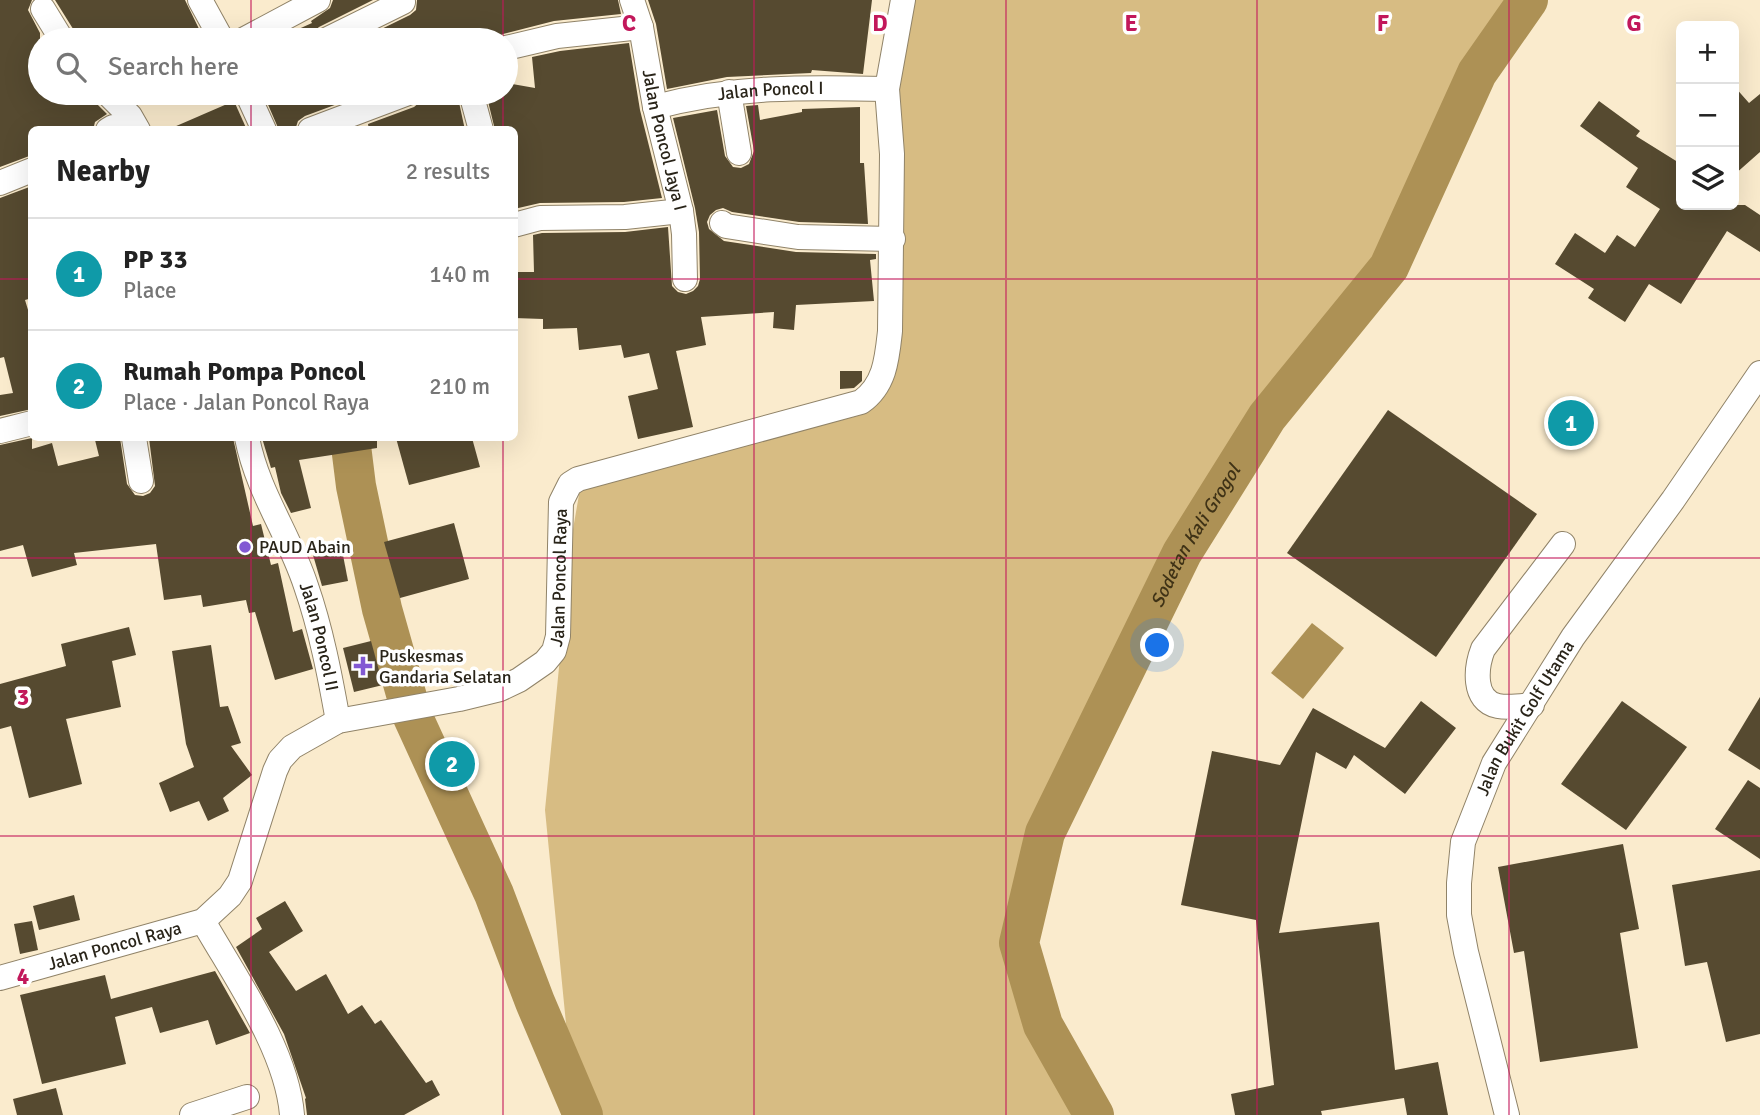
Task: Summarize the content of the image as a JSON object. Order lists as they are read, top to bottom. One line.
{"streets":{"street":["Jalan Poncol I","Jalan Poncol Jaya I","Jalan Poncol Raya","Jalan Poncol II","Jalan Bukit Golf Utama"]},"crossings":[["Jalan Poncol I","Jalan Poncol Jaya I"],["Jalan Poncol I","Jalan Poncol Raya"],["Jalan Poncol Raya","Jalan Poncol II"]],"water":["Sodetan Kali Grogol"],"places":{"other":["PAUD Abain"],"health":["Puskesmas Gandaria Selatan"]},"page":{"map_buttons":["+","−"],"search":"Search here","heading":["Nearby","2 results"],"list":[{"mark":"1","name":"PP 33","note":"Place","value":"140 m"},{"mark":"2","name":"Rumah Pompa Poncol","note":"Place · Jalan Poncol Raya","value":"210 m"}],"pins":["1","2"]},"grid":{"columns":["C","D","E","F","G"],"rows":["3","4"]}}
